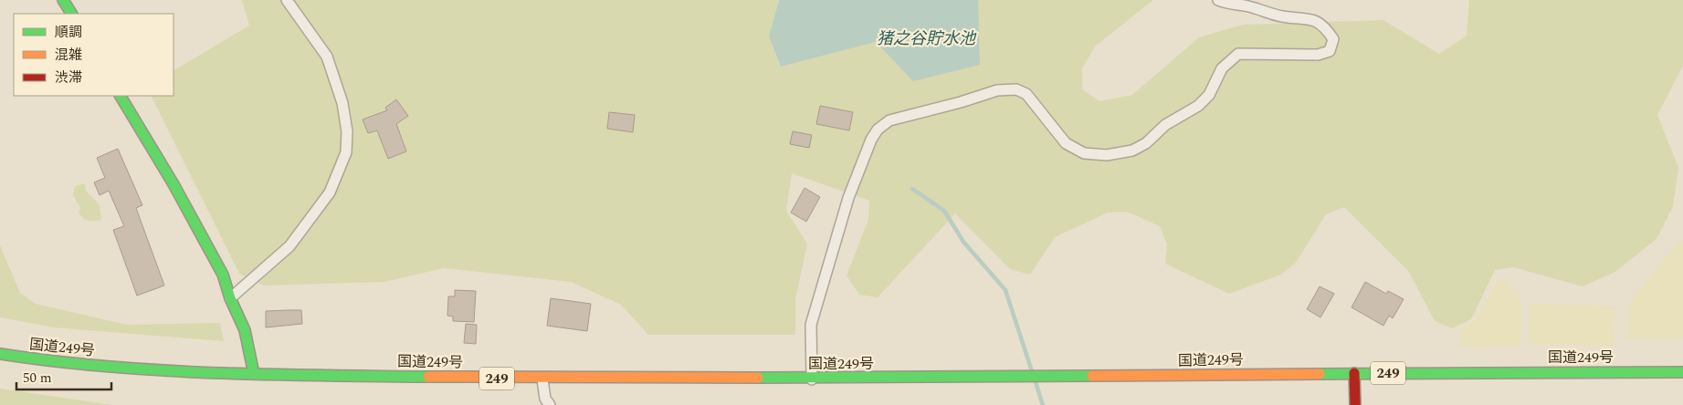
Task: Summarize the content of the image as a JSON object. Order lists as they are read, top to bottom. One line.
{"streets":{"main road":["国道249号","249"]},"water":["猪之谷貯水池"],"legend":["順調","混雑","渋滞"],"scale_bar":"50 m"}
